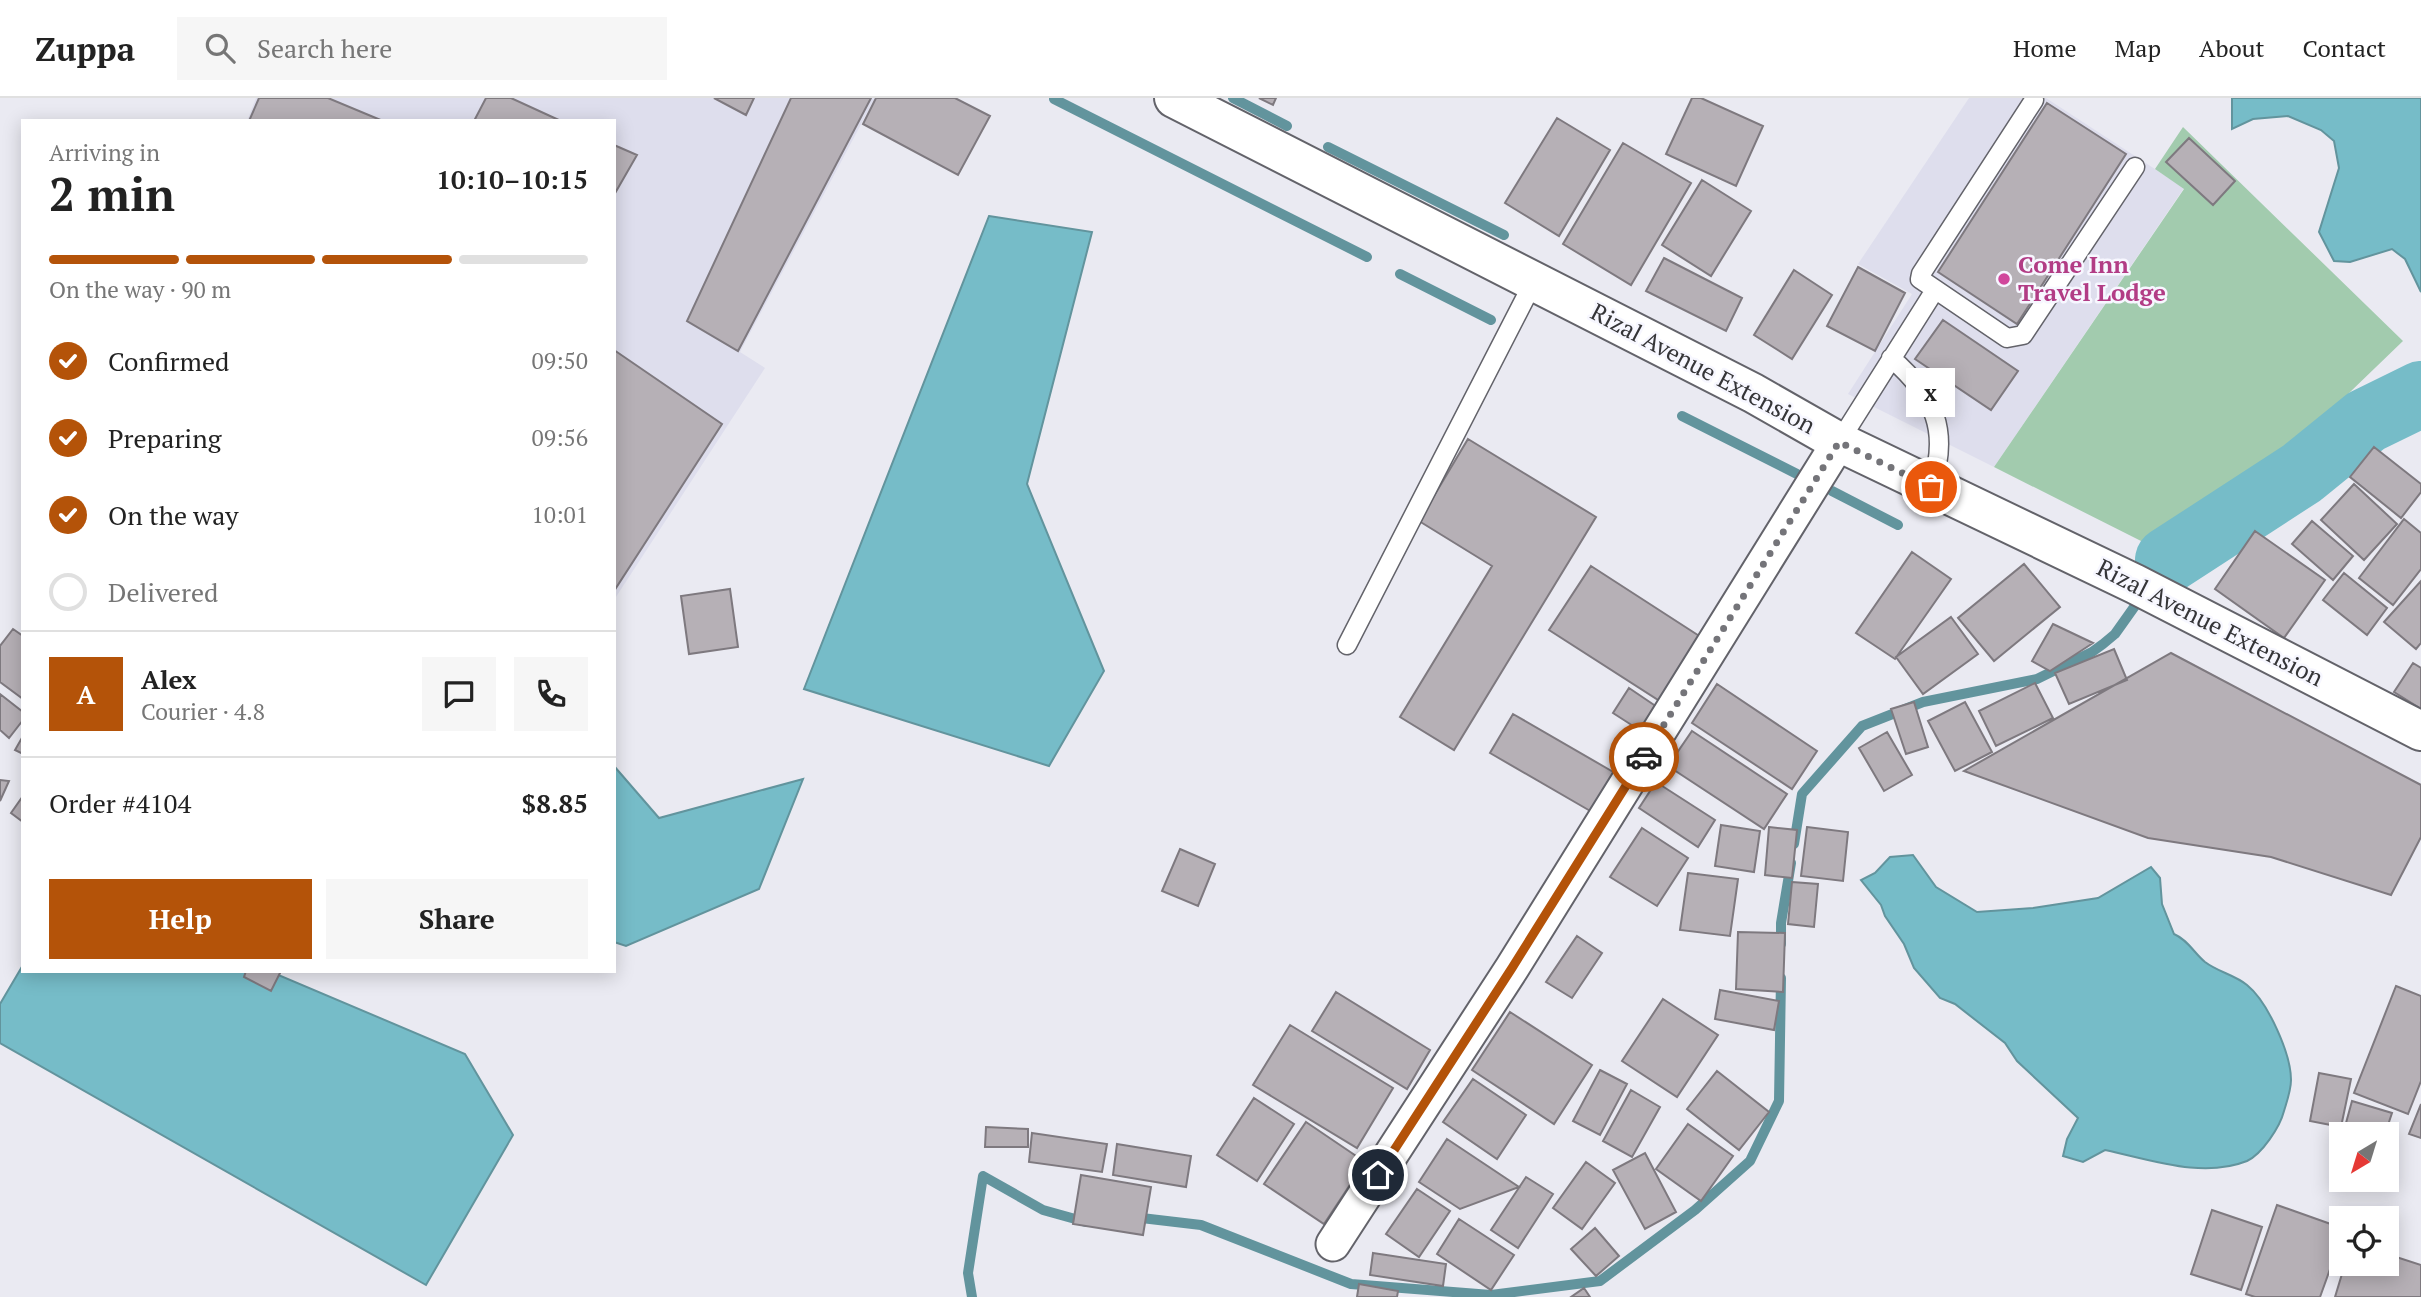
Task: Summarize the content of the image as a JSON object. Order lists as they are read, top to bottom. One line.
{"streets":{"main road":["Rizal Avenue Extension"]},"places":["Come Inn Travel Lodge","x"],"north":"bottom left","page":{"header":"Zuppa","search":"Search here","nav":["Home","Map","About","Contact"],"heading":["2 min","Arriving in","10:10–10:15"],"panel":["Alex","Courier · 4.8","Order #4104","$8.85"],"bar":"On the way · 90 m","list":[["Confirmed","09:50"],["Preparing","09:56"],["On the way","10:01"],"Delivered"],"bubble":"x","round":"A","buttons":["Help","Share"]}}
